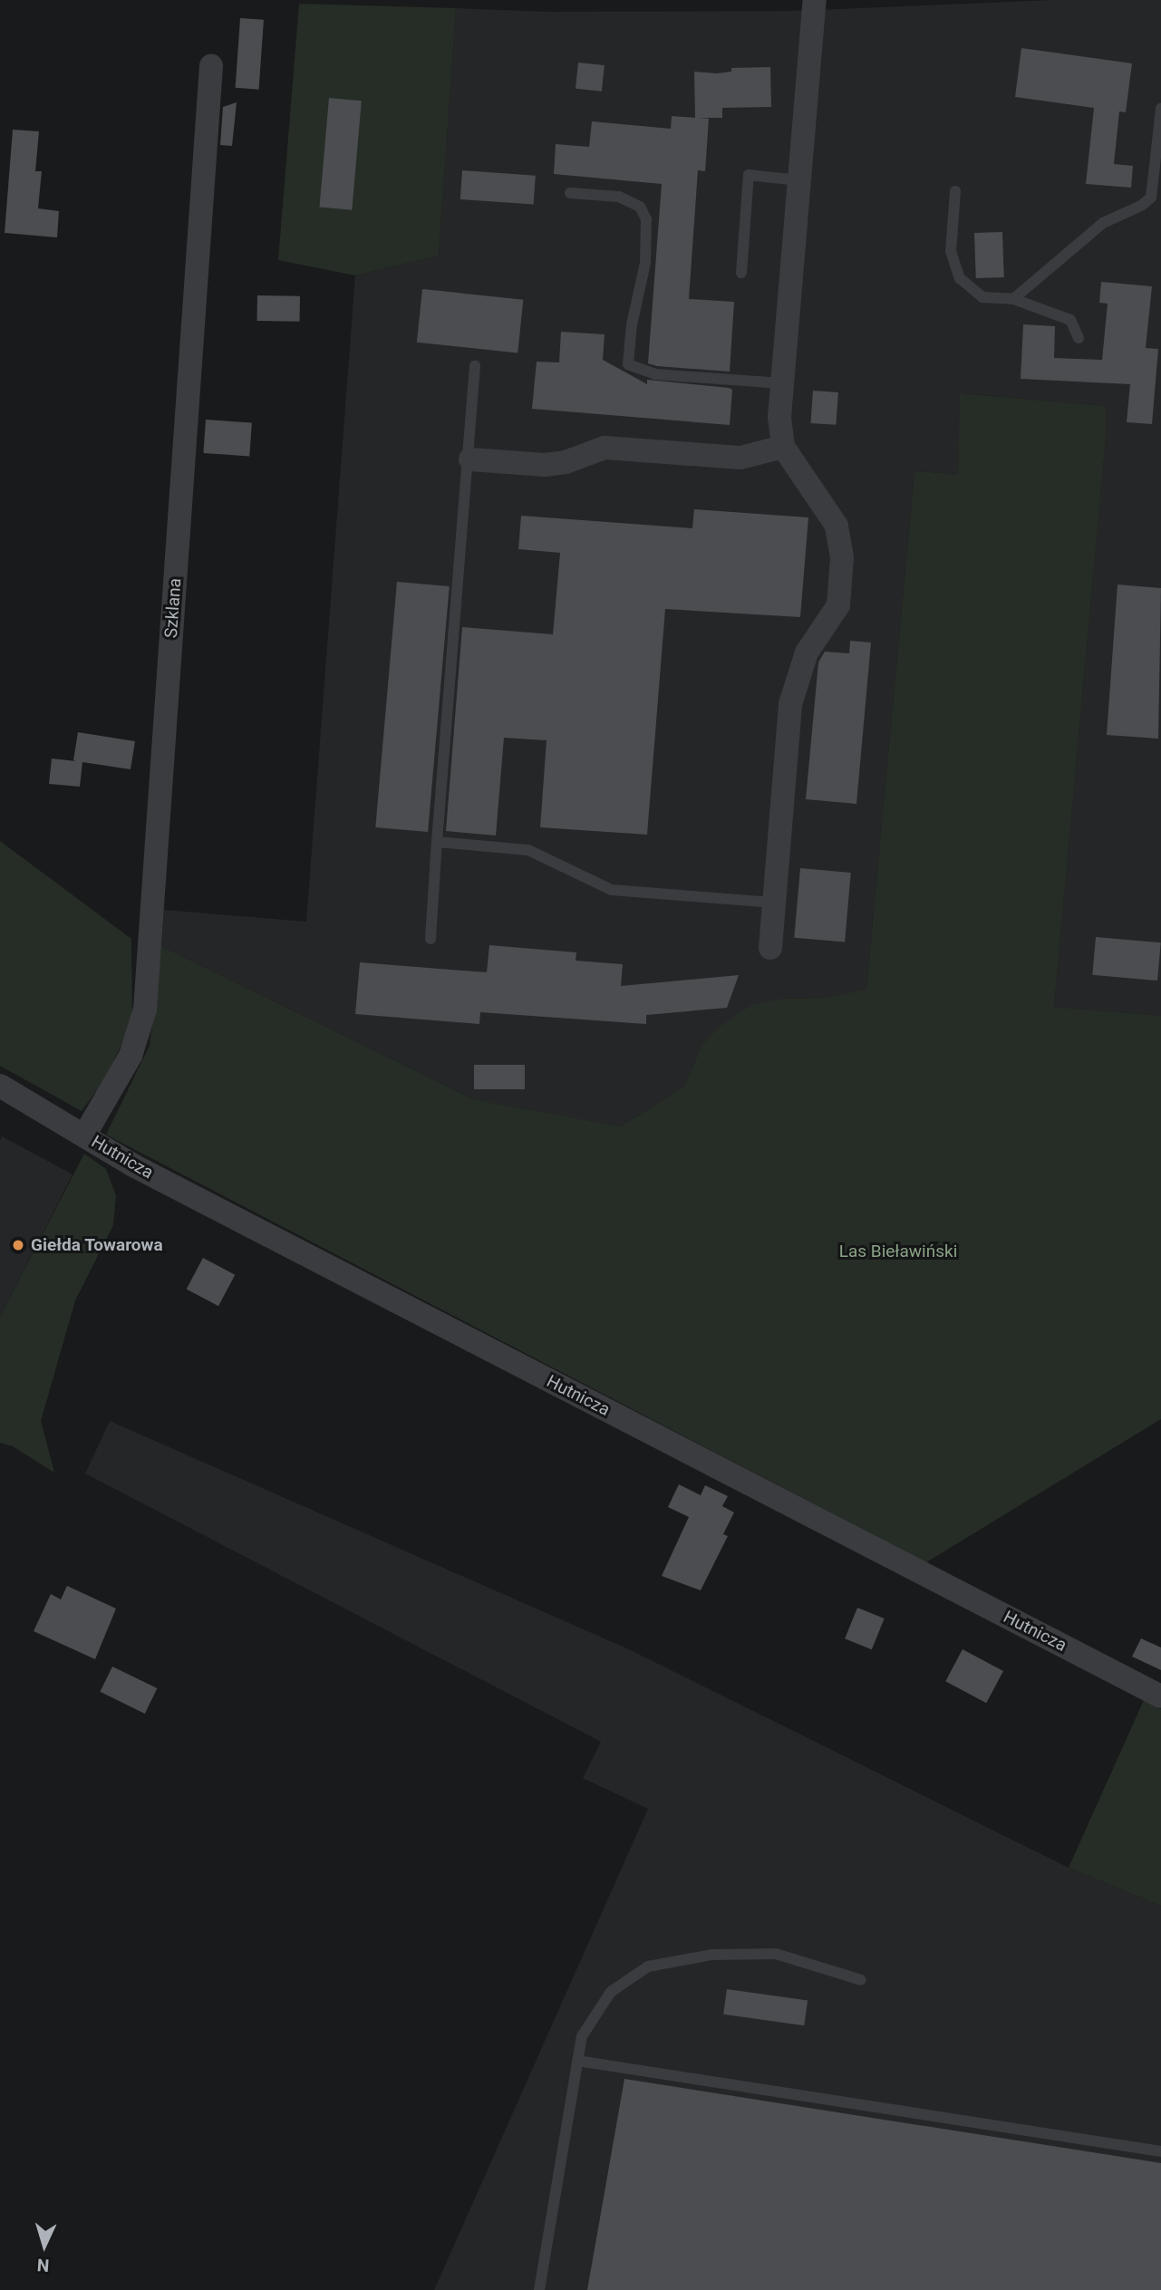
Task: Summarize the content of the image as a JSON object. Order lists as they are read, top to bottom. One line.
{"streets":{"street":["Szklana","Hutnicza"]},"crossings":[["Szklana","Hutnicza"]],"parks":["Las Bieławiński"],"places":["Giełda Towarowa"],"north":"bottom"}
